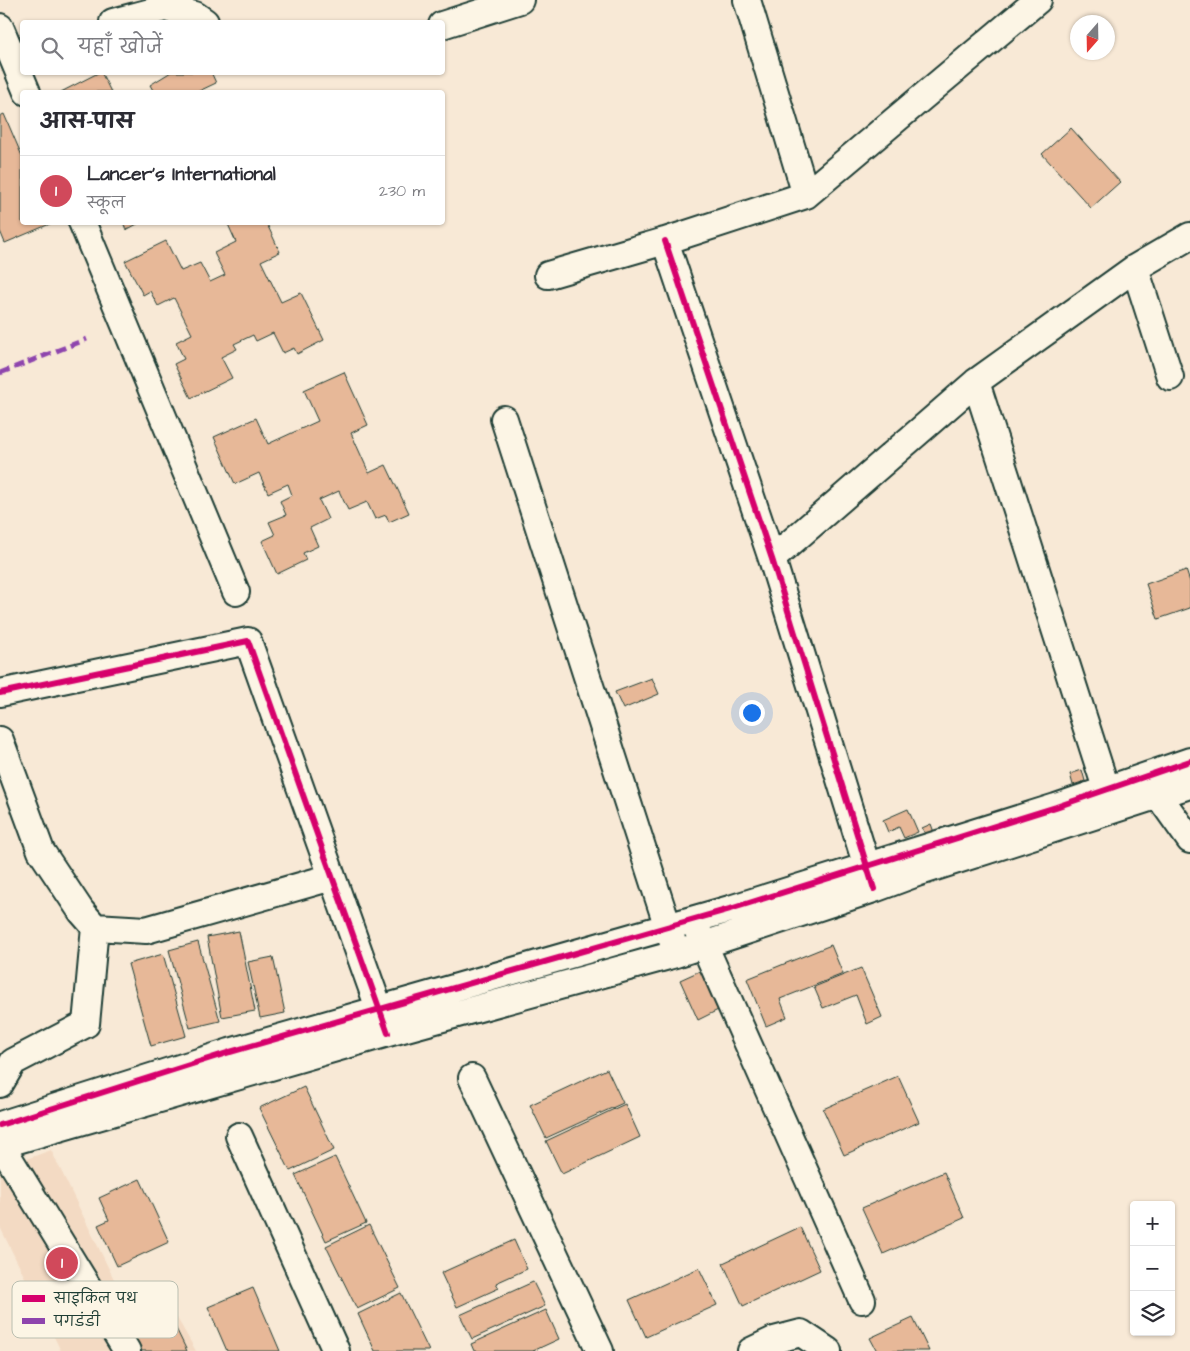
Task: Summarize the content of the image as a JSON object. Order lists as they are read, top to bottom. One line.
{"legend":["साइकिल पथ","पगडंडी"],"north":"bottom","page":{"search":"यहाँ खोजें","heading":"आस-पास","list":[{"mark":"1","name":"Lancer's International","note":"स्कूल","value":"230 m"}],"map_buttons":["+","−"],"pins":"1"}}
